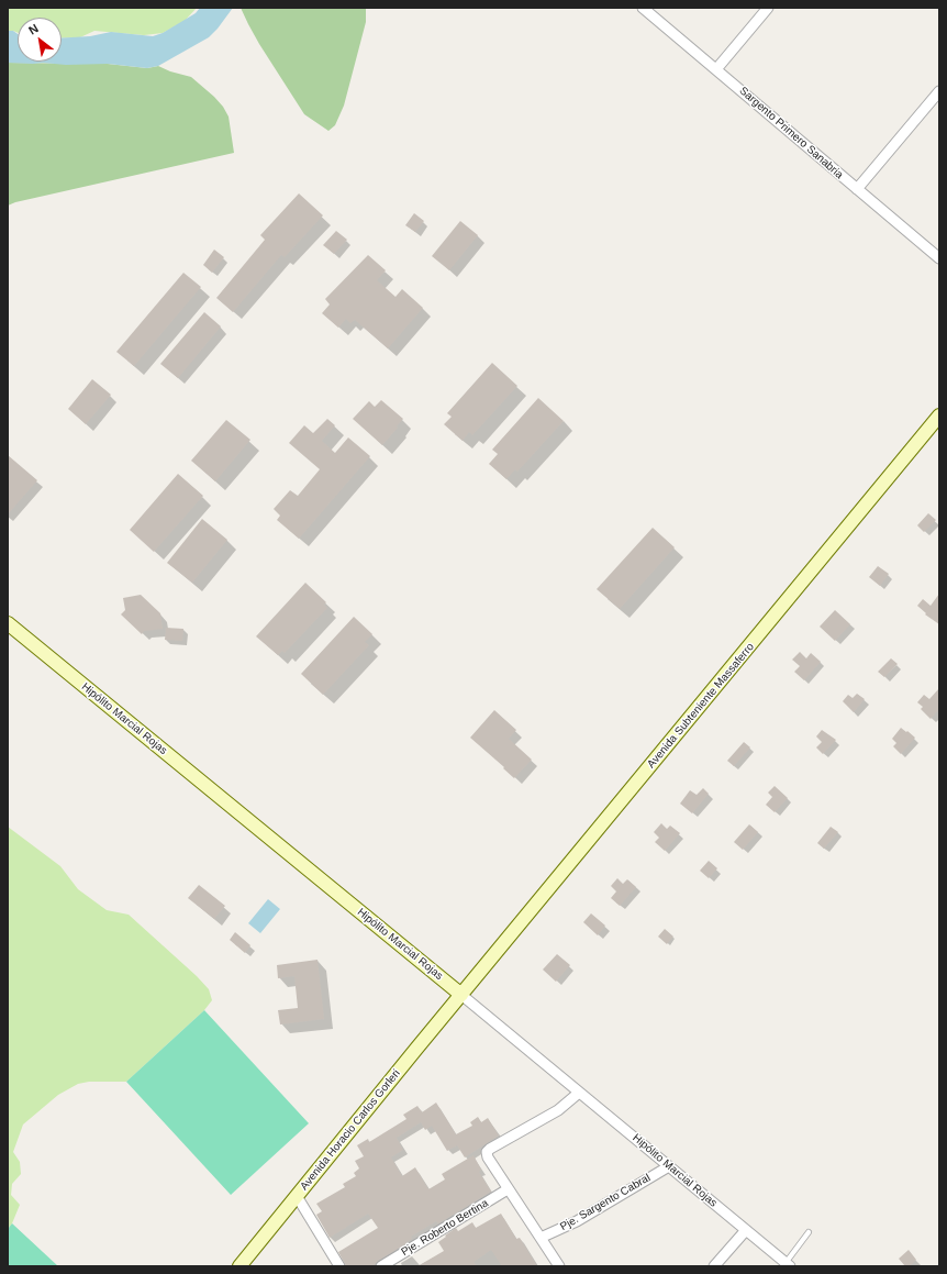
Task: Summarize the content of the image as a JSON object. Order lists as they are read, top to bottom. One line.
{"streets":{"main road":["Avenida Subteniente Massaferro","Hipólito Marcial Rojas","Avenida Horacio Carlos Gorleri"],"street":["Sargento Primero Sanabria","Pje. Sargento Cabral","Pje. Roberto Bertina"]},"crossings":[["Avenida Subteniente Massaferro","Hipólito Marcial Rojas"],["Avenida Subteniente Massaferro","Avenida Horacio Carlos Gorleri"],["Hipólito Marcial Rojas","Avenida Horacio Carlos Gorleri"],["Hipólito Marcial Rojas","Pje. Sargento Cabral"]],"north":"top left"}
